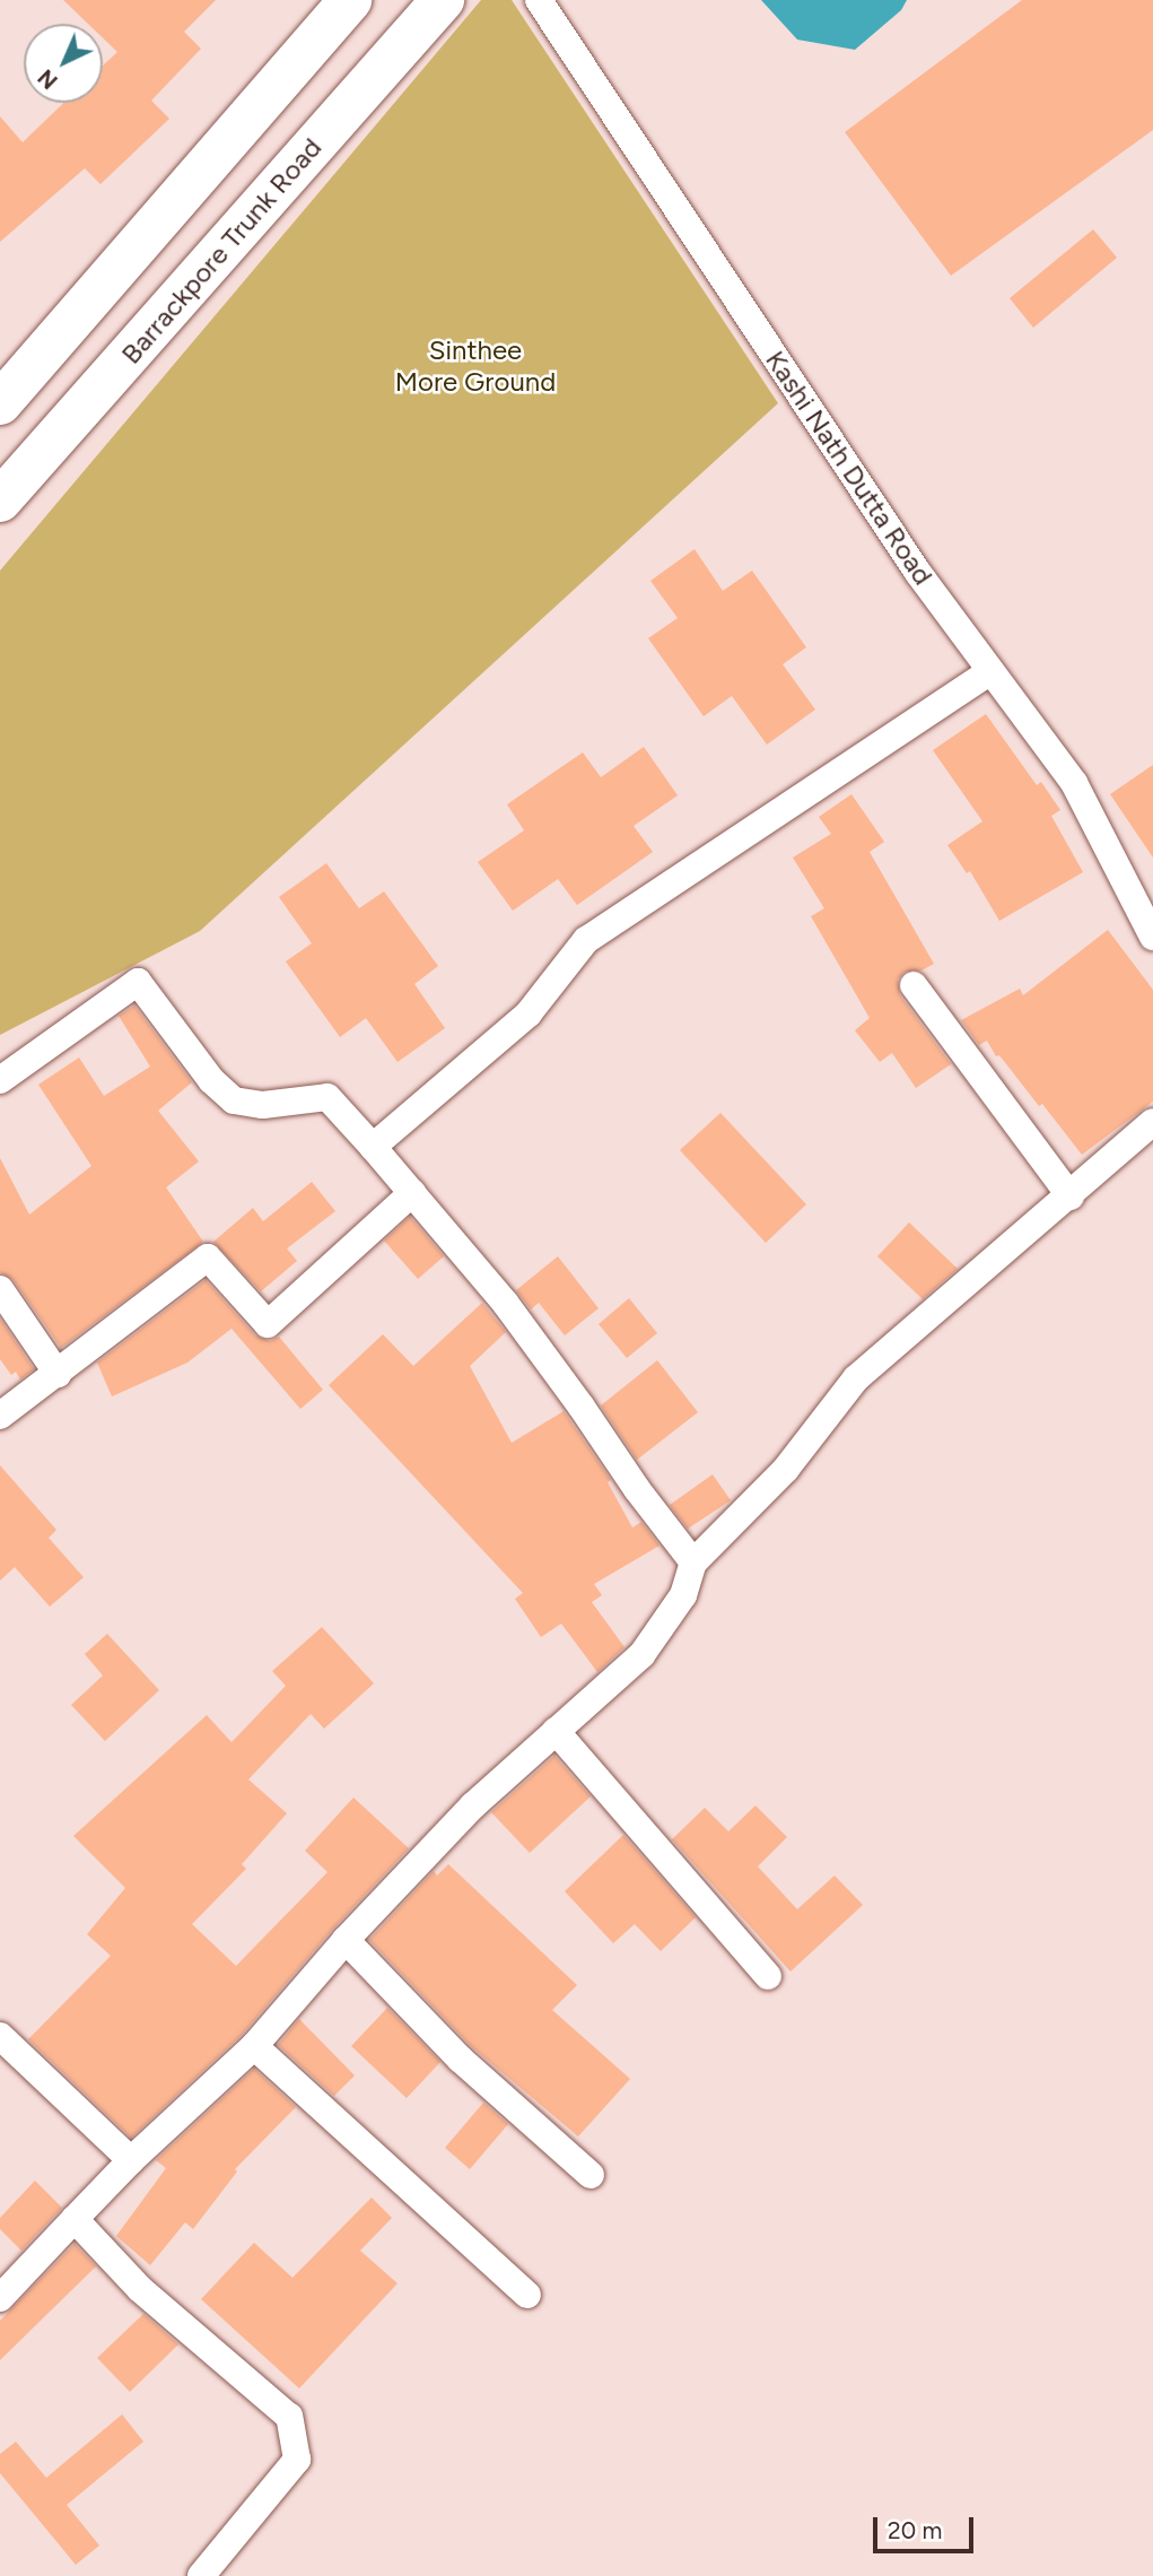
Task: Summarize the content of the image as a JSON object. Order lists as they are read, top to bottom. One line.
{"streets":{"main road":["Barrackpore Trunk Road"],"street":["Kashi Nath Dutta Road"]},"parks":["Sinthee More Ground"],"scale_bar":"20 m","north":"bottom left"}
